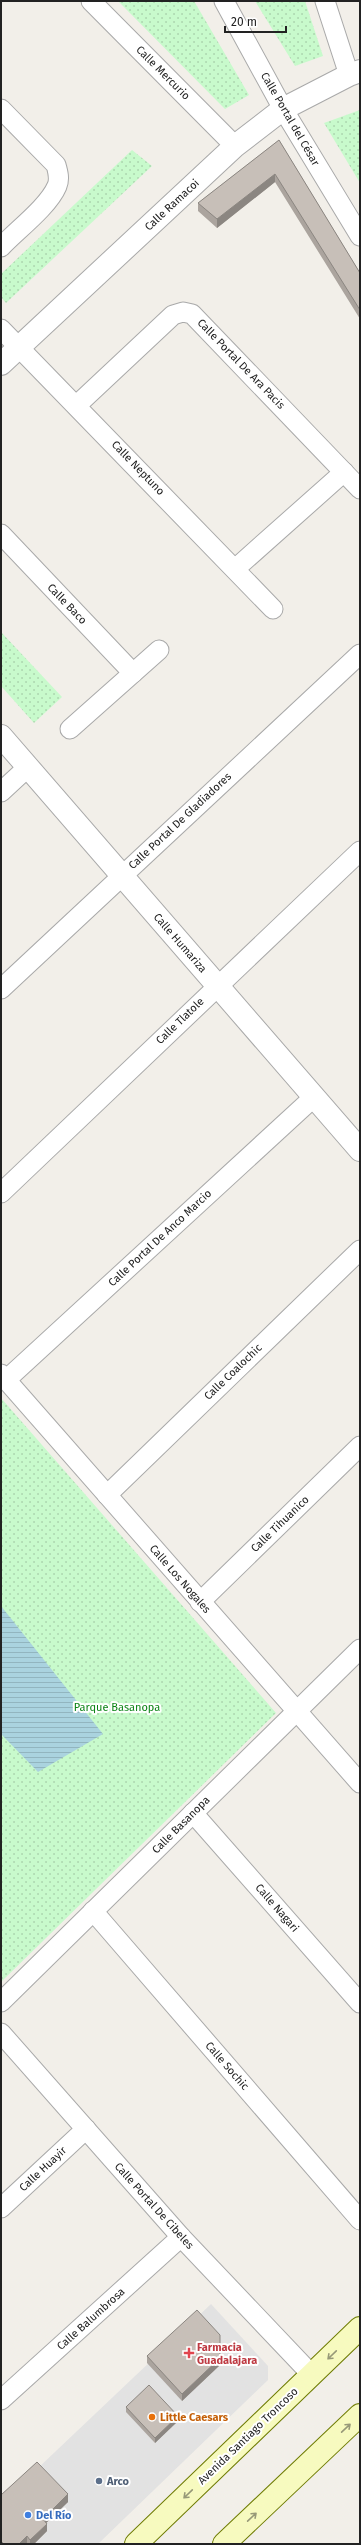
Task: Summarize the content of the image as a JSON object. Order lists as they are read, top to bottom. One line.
{"streets":{"main road":["Avenida Santiago Troncoso"],"street":["Calle Mercurio","Calle Portal del César","Calle Ramacoi","Calle Portal De Ara Pacis","Calle Neptuno","Calle Baco","Calle Portal De Gladiadores","Calle Humariza","Calle Tlatole","Calle Portal De Anco Marcio","Calle Coalochic","Calle Tihuanico","Calle Los Nogales","Calle Basanopa","Calle Nagari","Calle Sochic","Calle Huayir","Calle Portal De Cibeles","Calle Balumbrosa"]},"crossings":[["Calle Mercurio","Calle Ramacoi"],["Calle Portal del César","Calle Ramacoi"],["Calle Ramacoi","Calle Neptuno"],["Calle Portal De Ara Pacis","Calle Neptuno"],["Calle Portal De Gladiadores","Calle Humariza"],["Calle Humariza","Calle Tlatole"],["Calle Humariza","Calle Portal De Anco Marcio"],["Calle Portal De Anco Marcio","Calle Los Nogales"],["Calle Coalochic","Calle Los Nogales"],["Calle Tihuanico","Calle Los Nogales"],["Calle Los Nogales","Calle Basanopa"],["Calle Basanopa","Calle Nagari"],["Calle Basanopa","Calle Sochic"],["Calle Huayir","Calle Portal De Cibeles"],["Calle Portal De Cibeles","Calle Balumbrosa"],["Calle Portal De Cibeles","Avenida Santiago Troncoso"]],"parks":["Parque Basanopa"],"places":{"health":["Farmacia Guadalajara"],"other":["Little Caesars","Arco","Del Río"]},"scale_bar":"20 m"}
